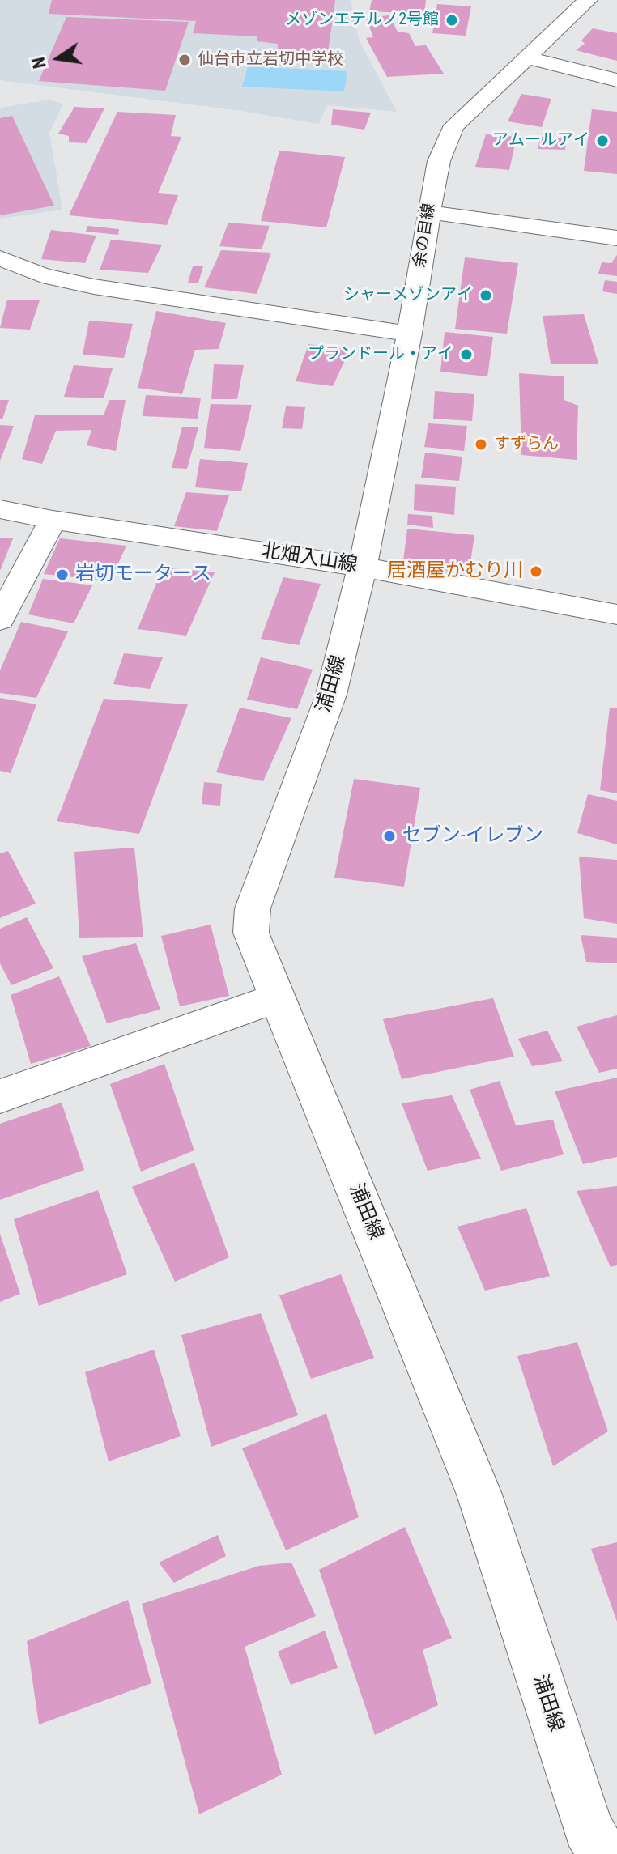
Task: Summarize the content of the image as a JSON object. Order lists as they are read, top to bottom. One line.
{"streets":{"street":["余の目線","北畑入山線","浦田線"]},"crossings":[["余の目線","北畑入山線"],["余の目線","浦田線"],["北畑入山線","浦田線"]],"places":["メゾンエテルノ2号館","仙台市立岩切中学校","アムールアイ","シャーメゾンアイ","プランドール・アイ","すずらん","居酒屋かむり川","岩切モータース","セブン-イレブン"],"north":"left"}
